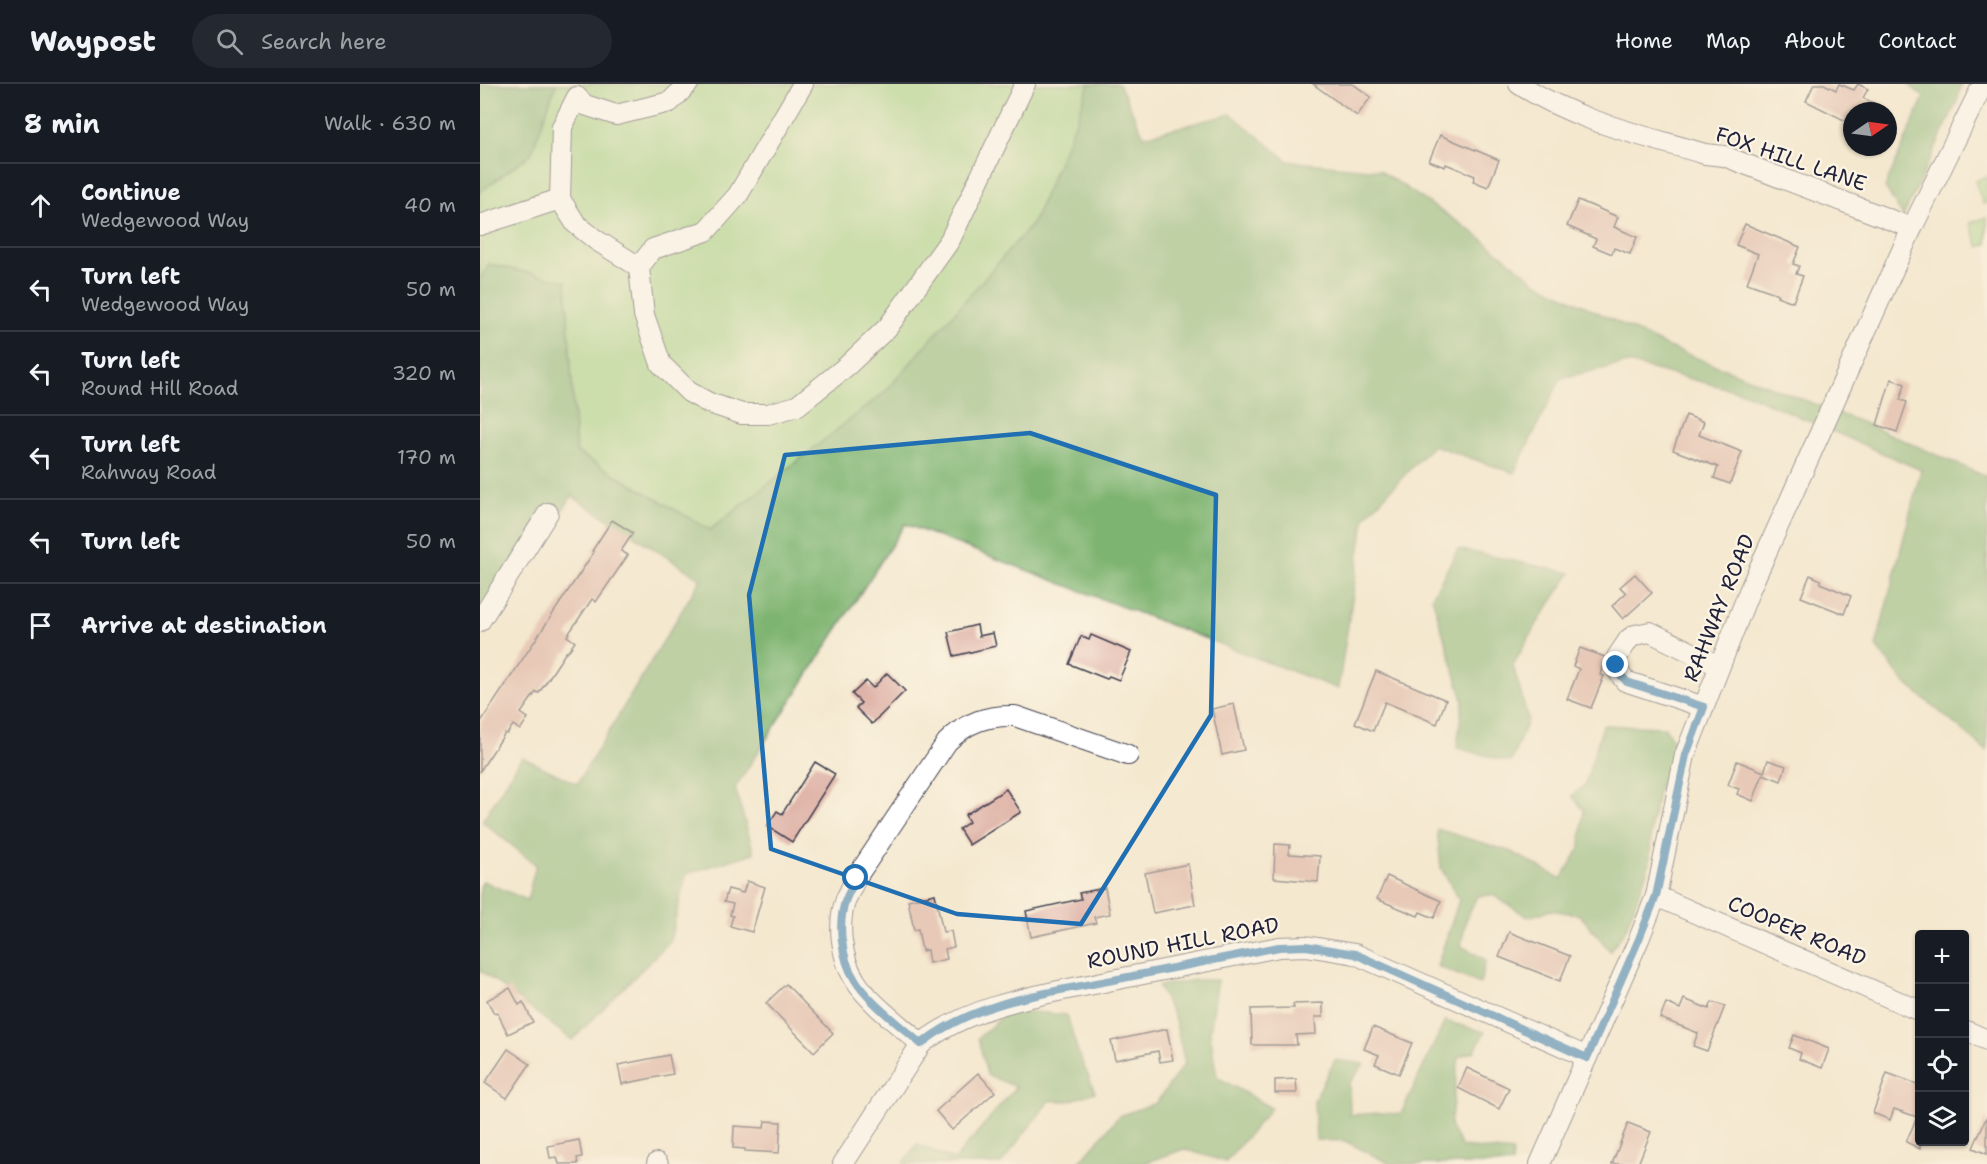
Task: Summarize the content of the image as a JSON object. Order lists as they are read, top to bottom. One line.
{"streets":{"street":["FOX HILL LANE","RAHWAY ROAD","COOPER ROAD","ROUND HILL ROAD"]},"crossings":[["FOX HILL LANE","RAHWAY ROAD"],["RAHWAY ROAD","COOPER ROAD"],["RAHWAY ROAD","ROUND HILL ROAD"]],"north":"right","page":{"header":"Waypost","search":"Search here","nav":["Home","Map","About","Contact"],"heading":["8 min","Walk · 630 m"],"list":[["Continue","Wedgewood Way","40 m"],["Turn left","Wedgewood Way","50 m"],["Turn left","Round Hill Road","320 m"],["Turn left","Rahway Road","170 m"],["Turn left","50 m"],"Arrive at destination"],"map_buttons":["+","−"]}}
